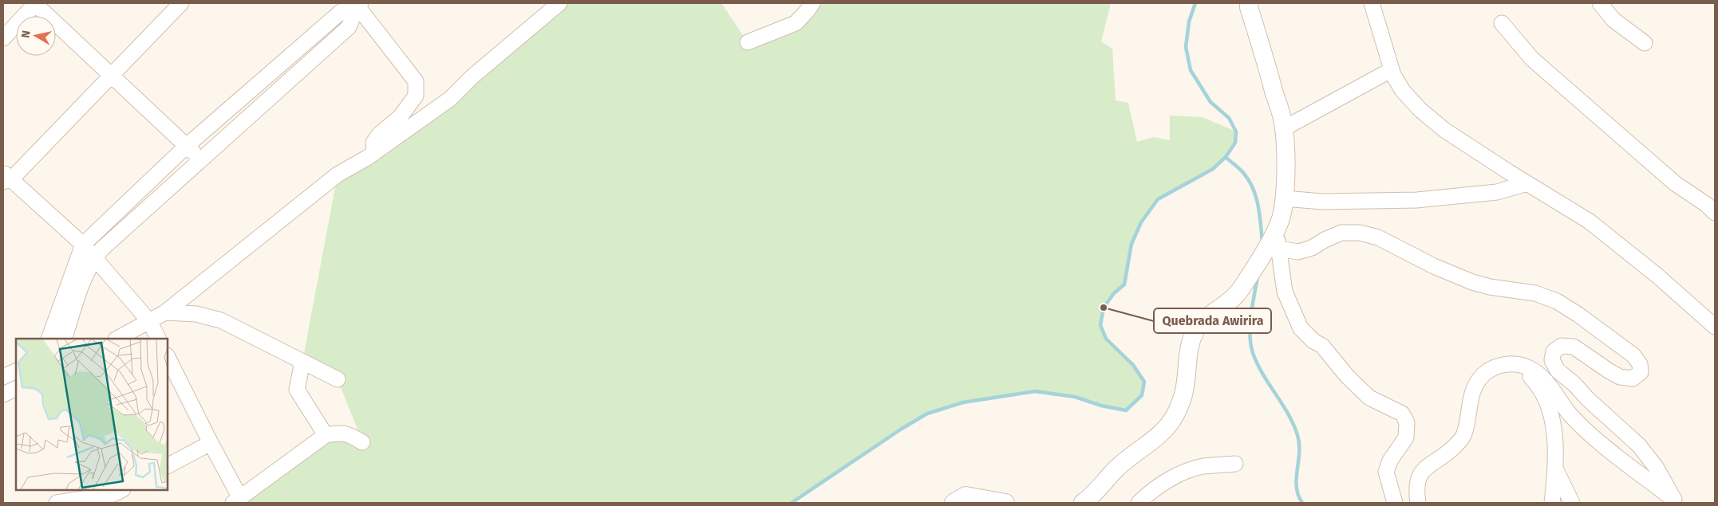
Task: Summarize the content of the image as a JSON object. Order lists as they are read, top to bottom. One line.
{"places":["Quebrada Awirira"],"north":"left"}
